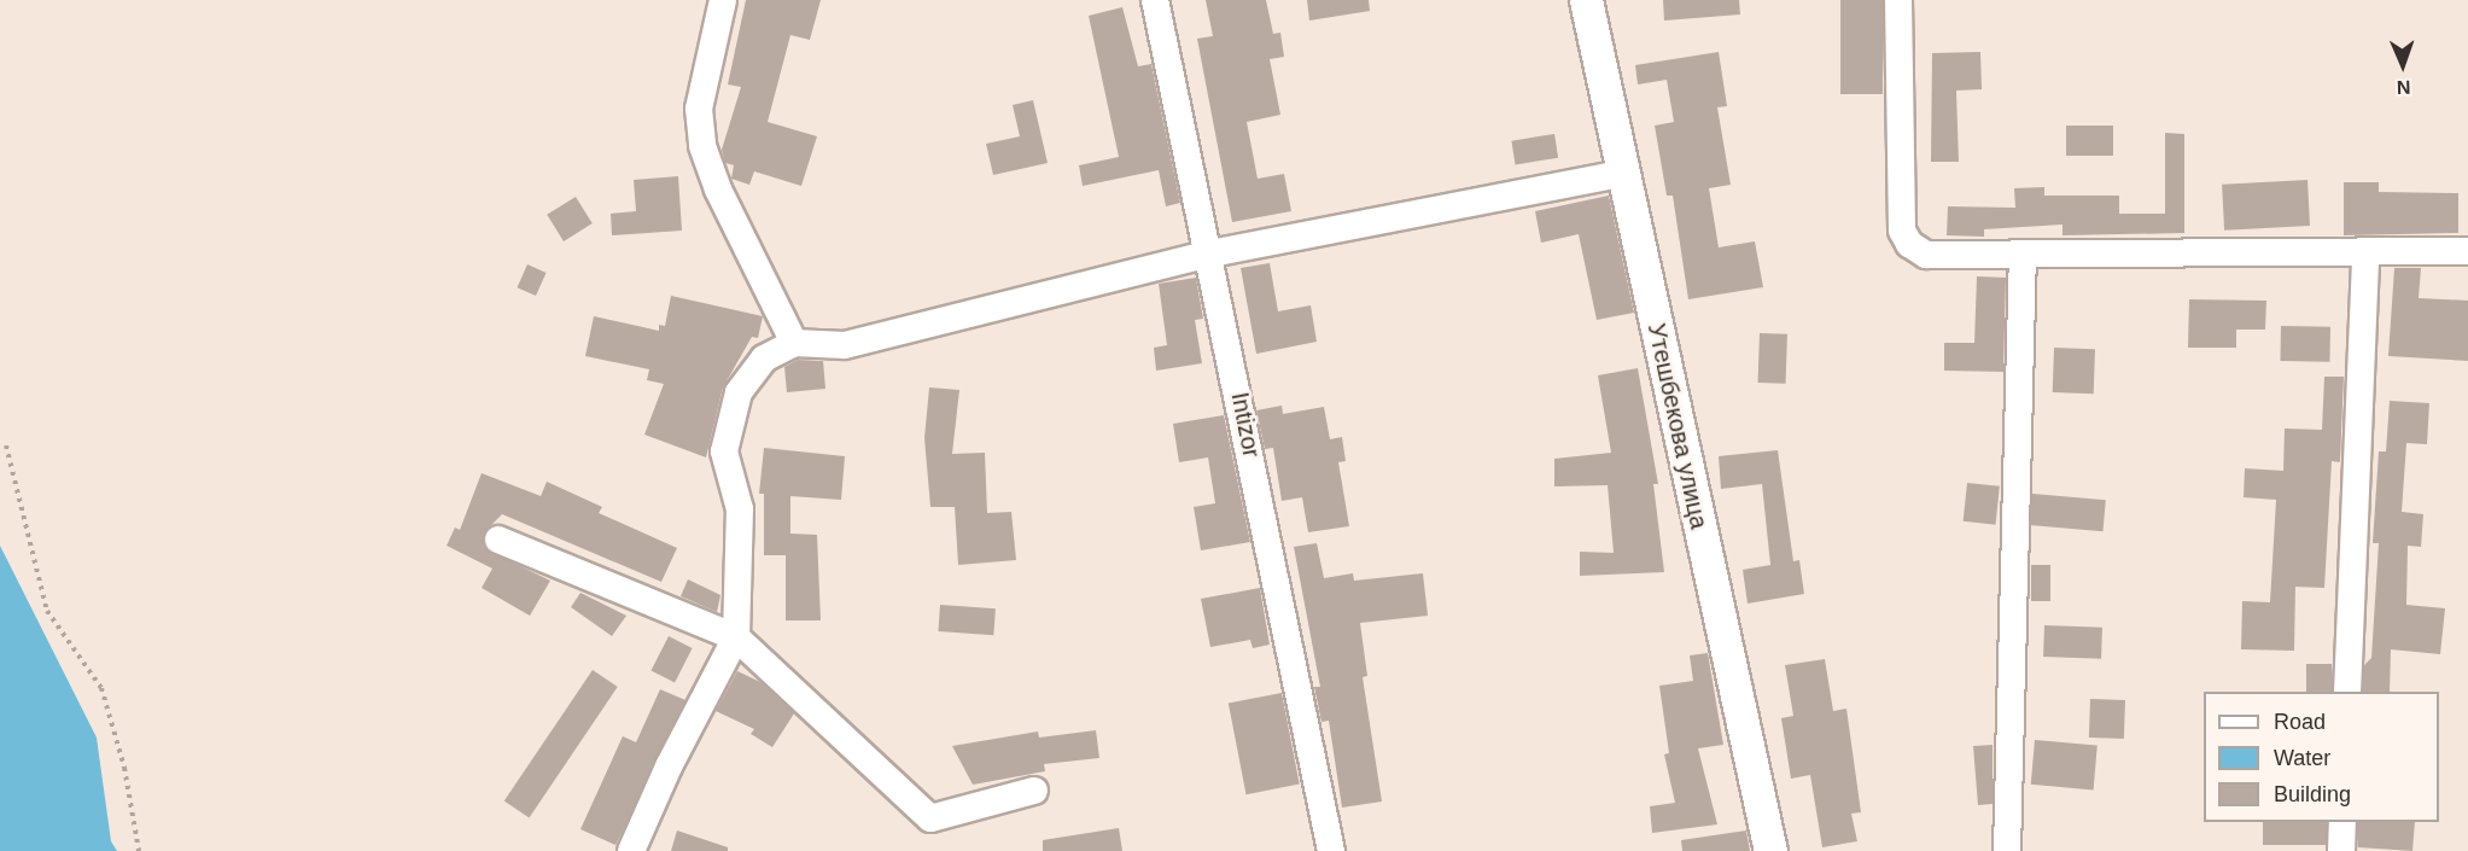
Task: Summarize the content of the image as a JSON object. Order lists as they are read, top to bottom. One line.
{"streets":{"main road":["Утешбекова улица"],"street":["Intizor"]},"legend":["Road","Water","Building"],"north":"bottom"}
